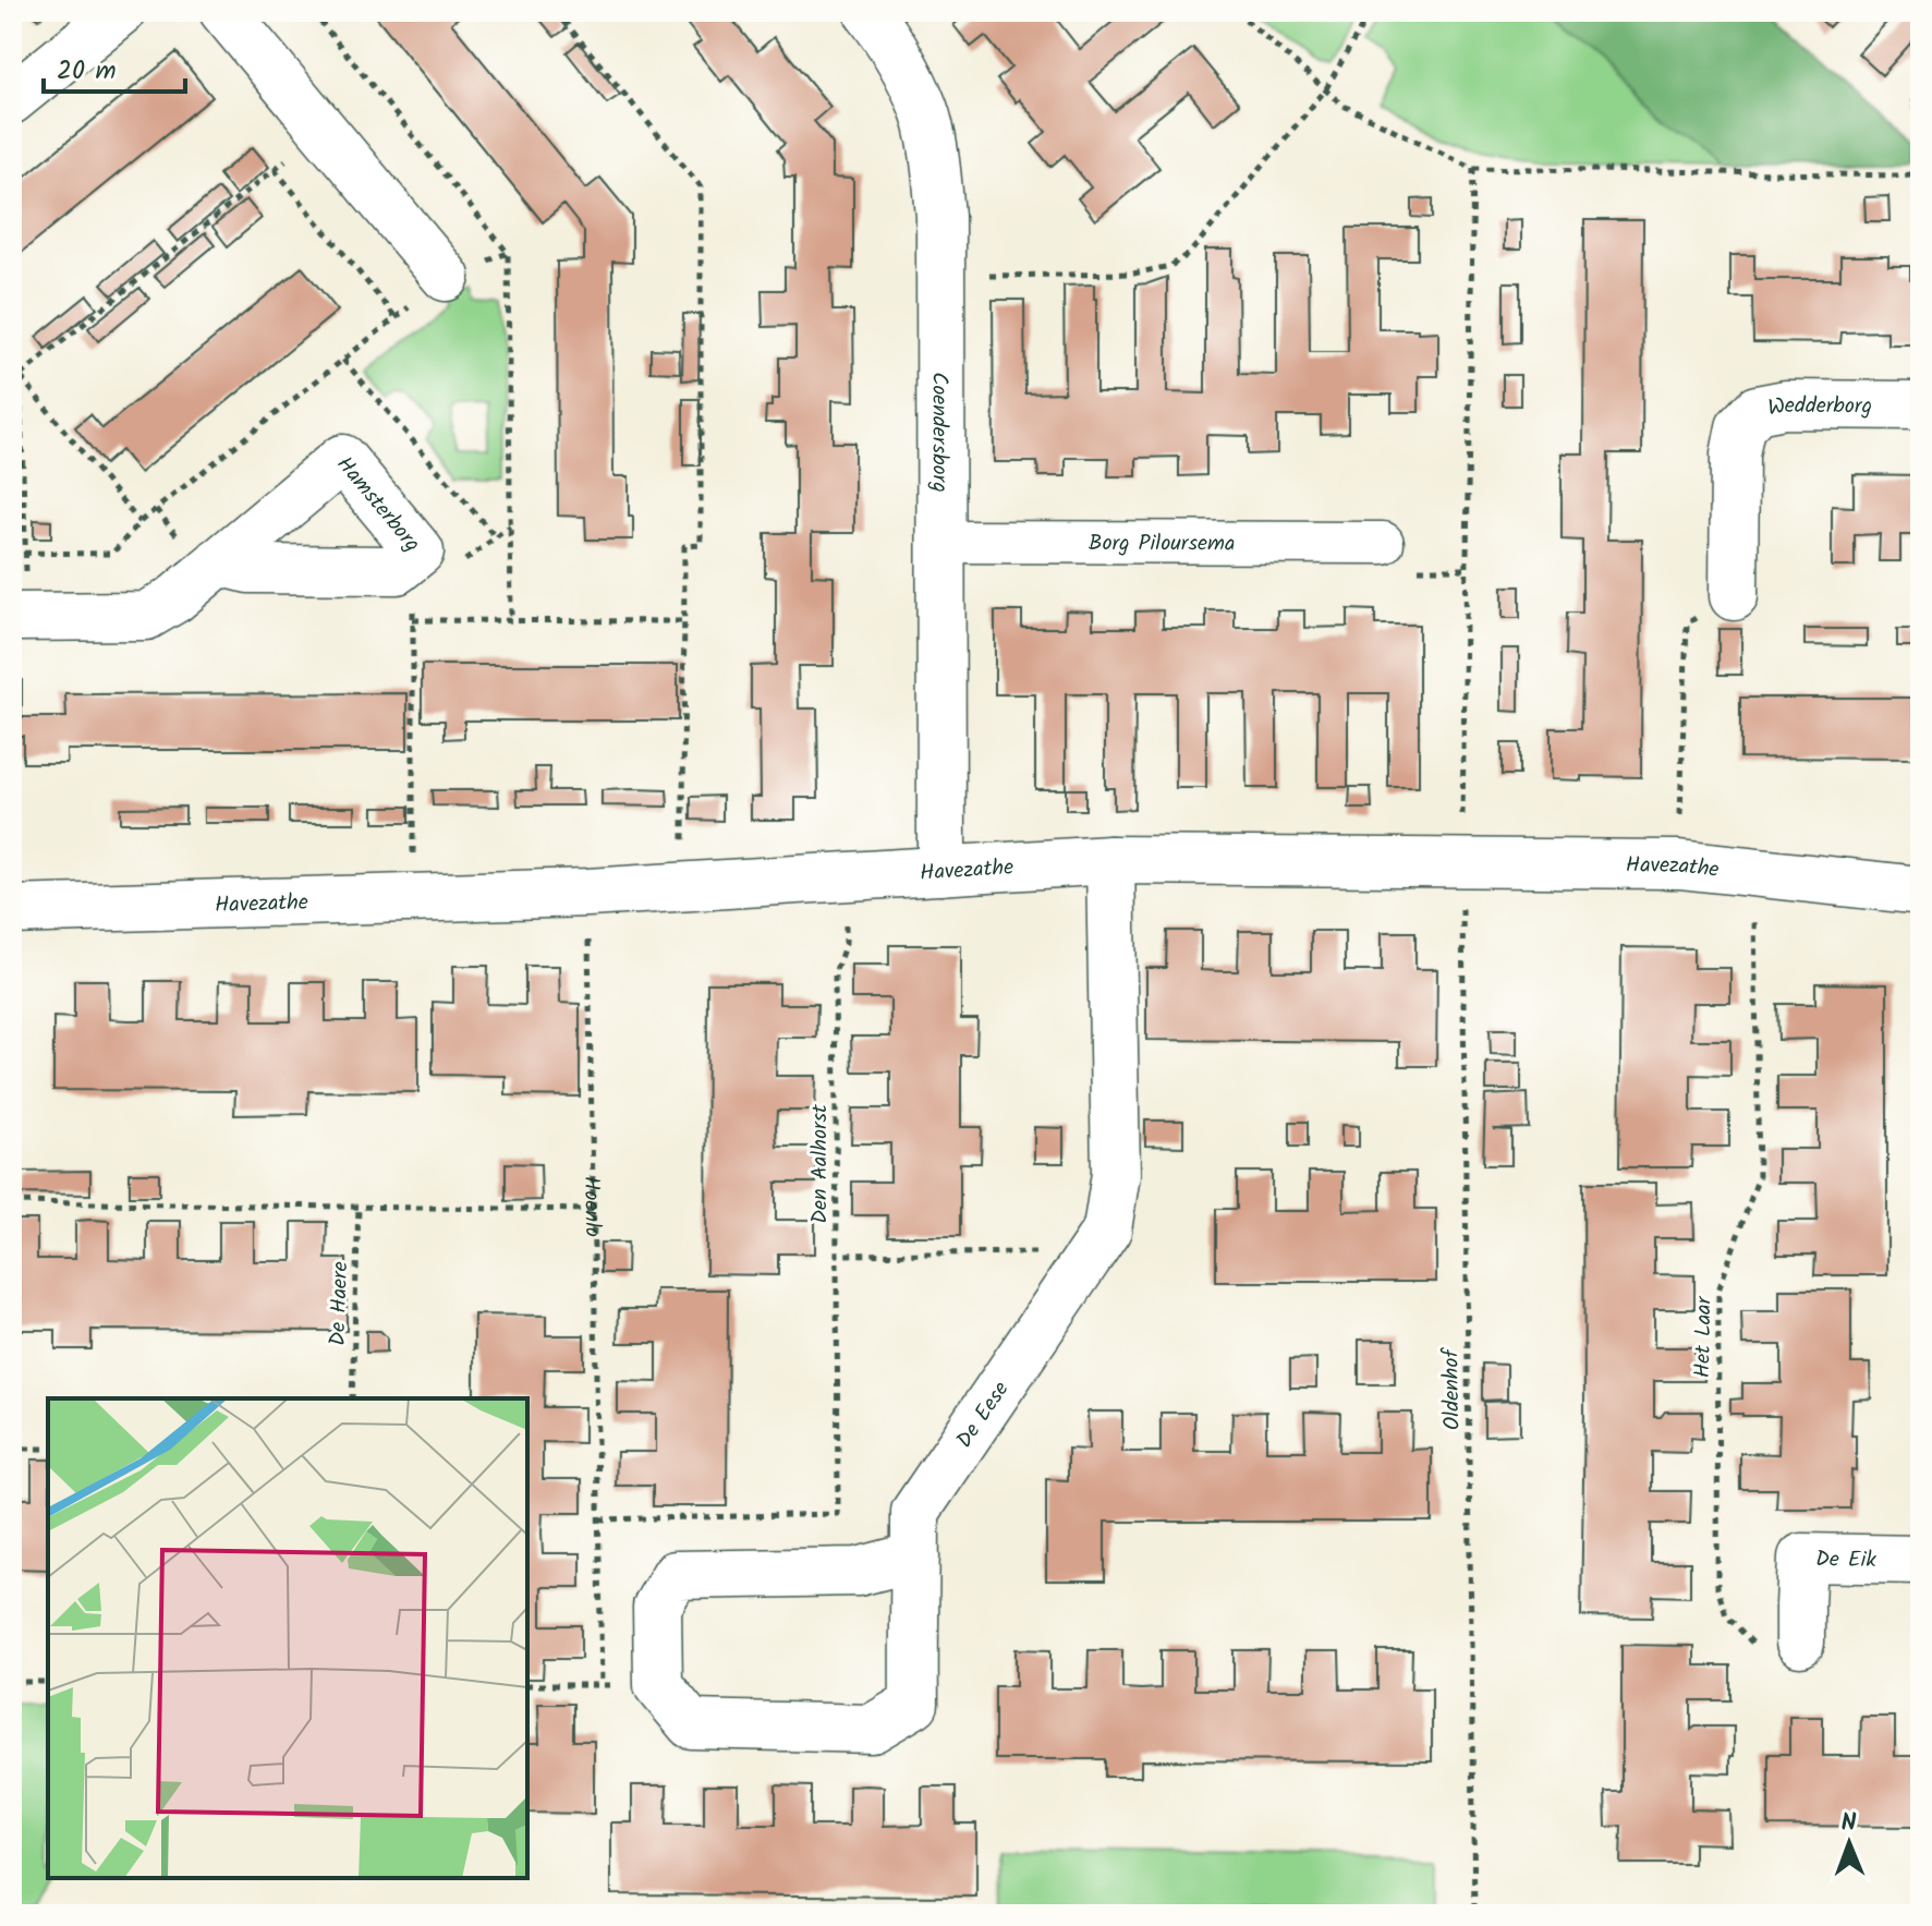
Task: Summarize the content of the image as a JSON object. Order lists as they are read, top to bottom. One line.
{"streets":{"street":["Wedderborg","Coendersborg","Borg Piloursema","Havezathe","De Eese","De Eik"],"path":["Den Aalhorst","Hoenlo","De Haere","Het Laar","Oldenhof"]},"crossings":[["Coendersborg","Borg Piloursema"],["Coendersborg","Havezathe"],["Havezathe","Den Aalhorst"],["Havezathe","Hoenlo"],["Havezathe","Het Laar"],["Havezathe","Oldenhof"],["Havezathe","De Eese"],["Den Aalhorst","De Eese"],["Het Laar","De Eik"]],"scale_bar":"20 m","north":"top"}
